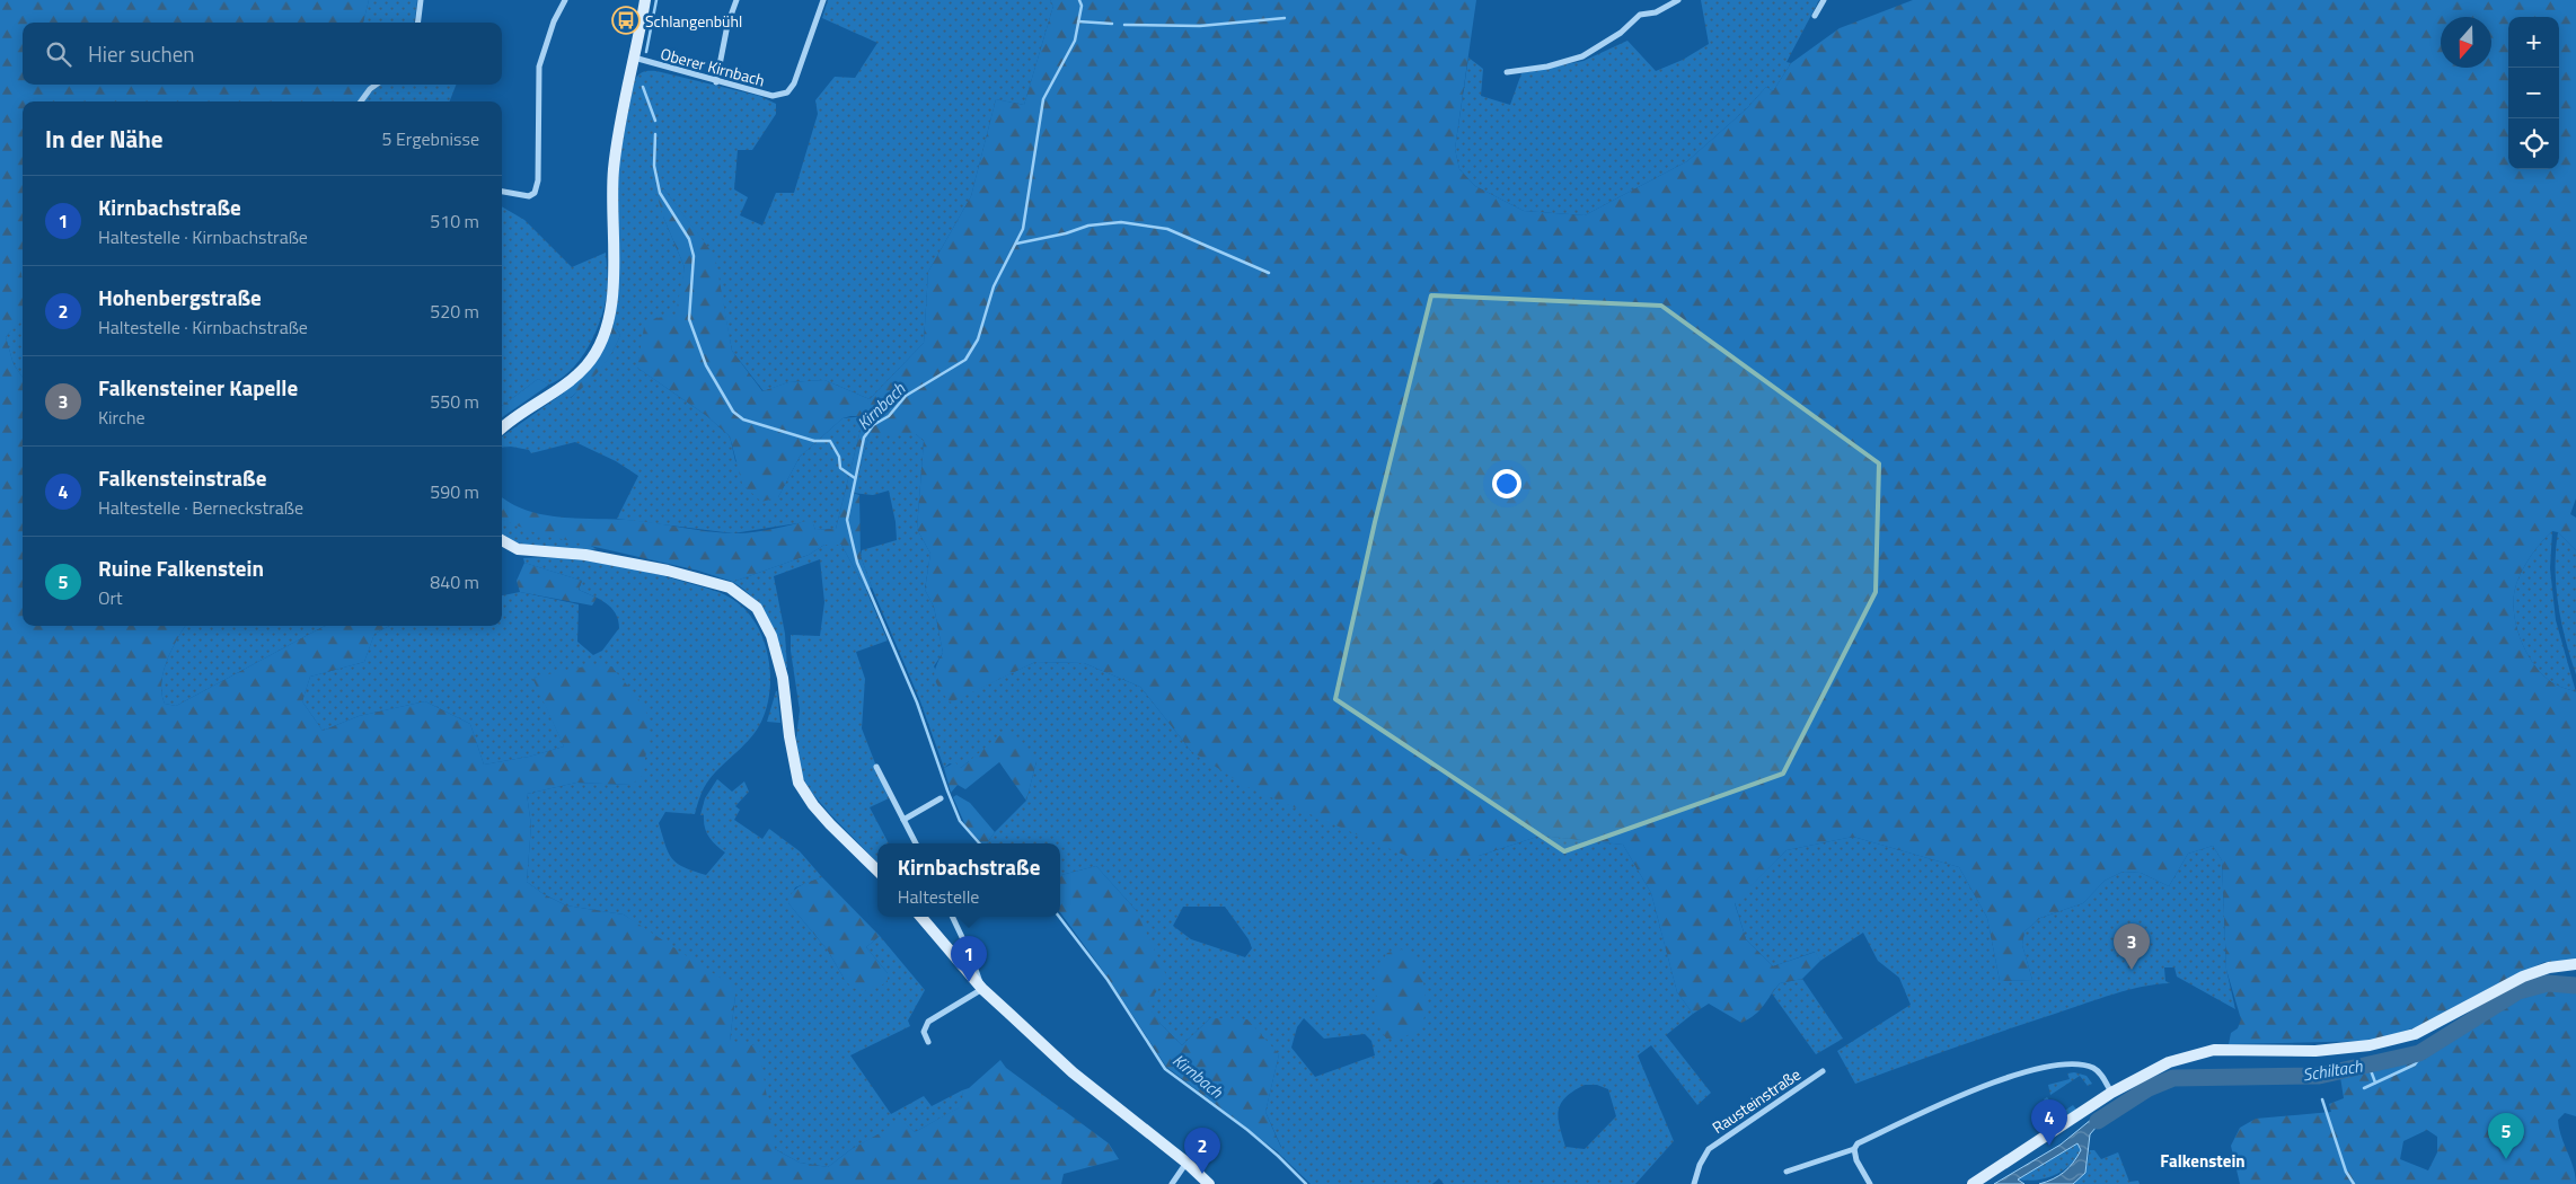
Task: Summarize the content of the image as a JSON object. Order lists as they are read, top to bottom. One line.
{"streets":{"street":["Oberer Kirnbach","Rausteinstraße"]},"districts":["Falkenstein"],"water":["Kirnbach","Schiltach"],"places":{"bus stop":["Schlangenbühl"]},"north":"bottom","page":{"map_buttons":["+","−"],"search":"Hier suchen","heading":["In der Nähe","5 Ergebnisse"],"list":[{"mark":"1","name":"Kirnbachstraße","note":"Haltestelle · Kirnbachstraße","value":"510 m"},{"mark":"2","name":"Hohenbergstraße","note":"Haltestelle · Kirnbachstraße","value":"520 m"},{"mark":"3","name":"Falkensteiner Kapelle","note":"Kirche","value":"550 m"},{"mark":"4","name":"Falkensteinstraße","note":"Haltestelle · Berneckstraße","value":"590 m"},{"mark":"5","name":"Ruine Falkenstein","note":"Ort","value":"840 m"}],"popup":["Kirnbachstraße","Haltestelle"],"pins":["3","1","4","5","2"]}}
